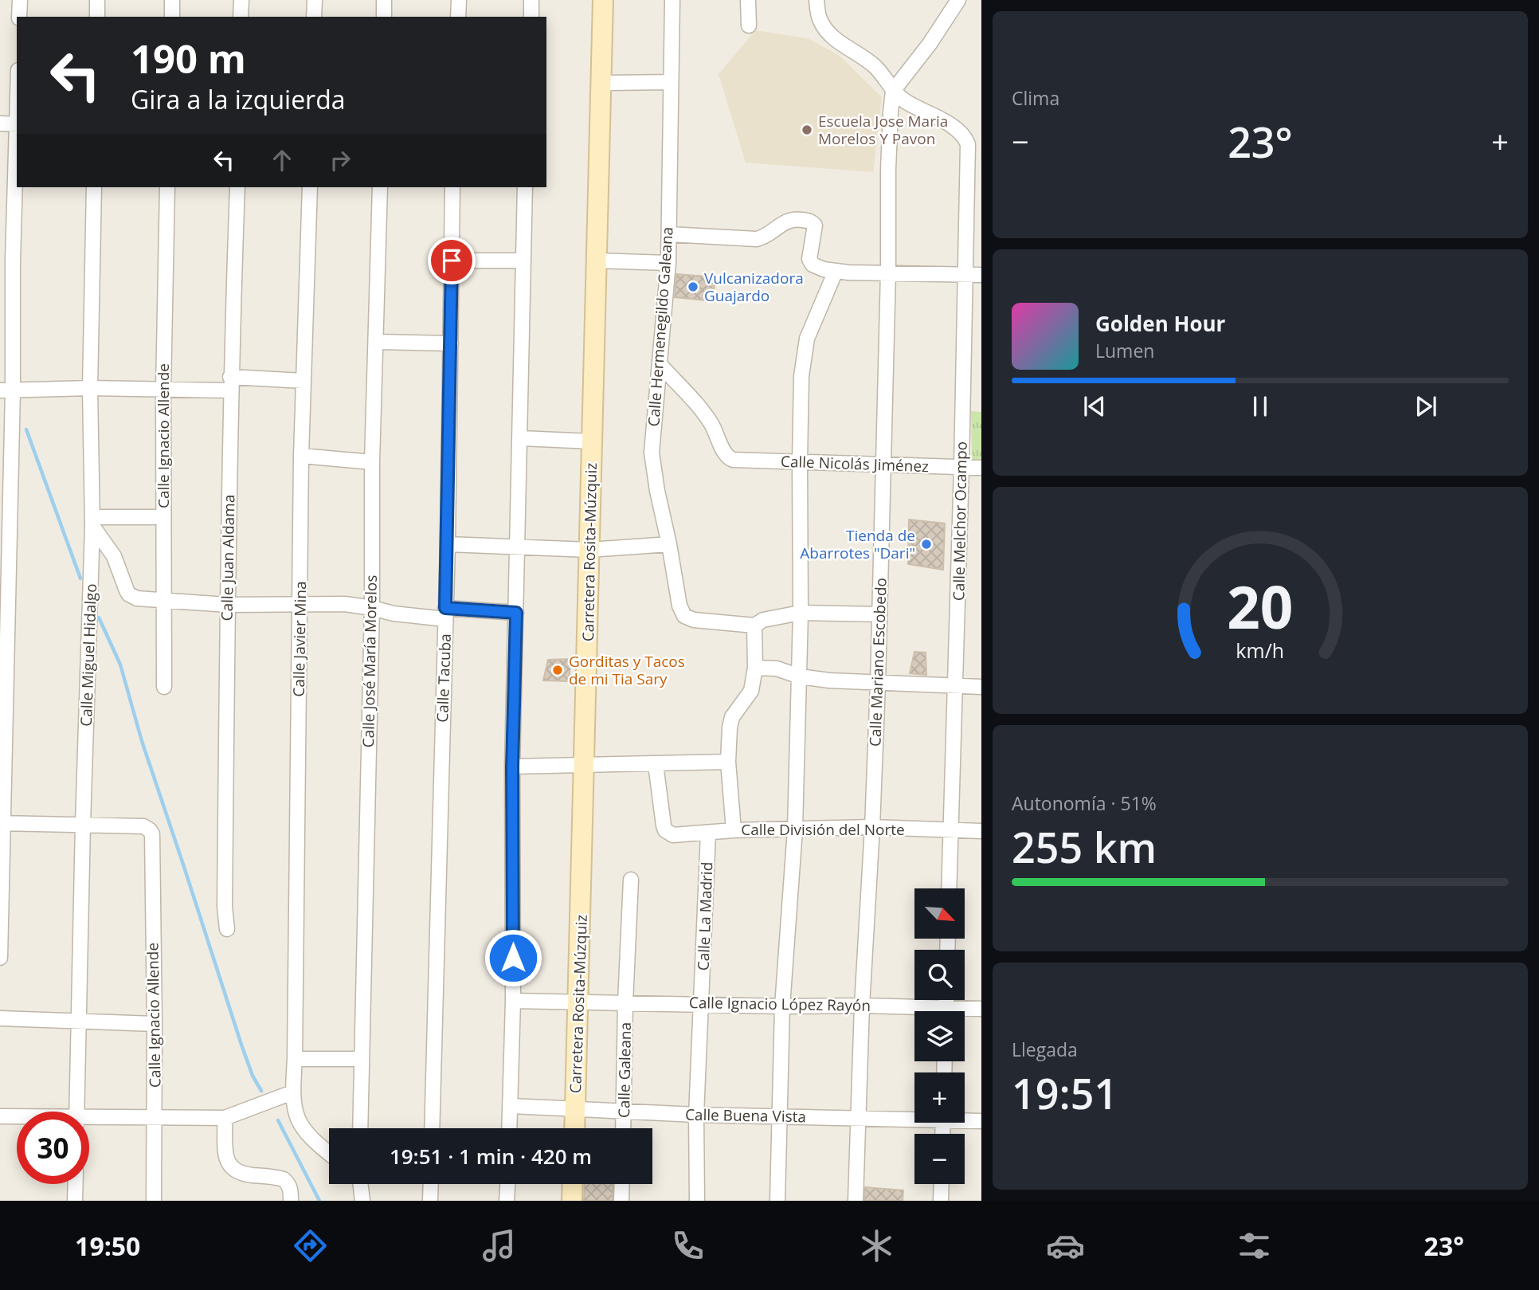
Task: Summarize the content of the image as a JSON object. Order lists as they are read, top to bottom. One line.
{"streets":{"main road":["Carretera Rosita-Múzquiz"],"street":["Calle Hermenegildo Galeana","Calle Ignacio Allende","Calle Nicolás Jiménez","Calle Melchor Ocampo","Calle Juan Aldama","Calle Javier Mina","Calle Miguel Hidalgo","Calle José María Morelos","Calle Mariano Escobedo","Calle Tacuba","Calle División del Norte","Calle La Madrid","Calle Ignacio López Rayón","Calle Galeana","Calle Buena Vista"]},"crossings":[["Calle Hermenegildo Galeana","Calle Nicolás Jiménez"],["Calle Ignacio Allende","Calle Miguel Hidalgo"],["Calle Nicolás Jiménez","Calle Melchor Ocampo"],["Calle Nicolás Jiménez","Calle Mariano Escobedo"],["Calle Melchor Ocampo","Calle Mariano Escobedo"],["Calle Melchor Ocampo","Calle División del Norte"],["Carretera Rosita-Múzquiz","Calle Ignacio López Rayón"],["Carretera Rosita-Múzquiz","Calle Buena Vista"],["Calle Mariano Escobedo","Calle División del Norte"],["Calle Mariano Escobedo","Calle Ignacio López Rayón"],["Calle Mariano Escobedo","Calle Buena Vista"],["Calle División del Norte","Calle La Madrid"],["Calle La Madrid","Calle Ignacio López Rayón"],["Calle La Madrid","Calle Buena Vista"],["Calle Ignacio López Rayón","Calle Galeana"],["Calle Galeana","Calle Buena Vista"]],"places":["Escuela Jose Maria Morelos Y Pavon","Vulcanizadora Guajardo","Tienda de Abarrotes \"Dari\"","Gorditas y Tacos de mi Tia Sary"],"north":"bottom right","page":{"tile":["Clima",["Autonomía · 51%","255 km"],["Llegada","19:51"]],"turn":["190 m","Gira a la izquierda"],"heat":["−","23°","+"],"song":["Golden Hour","Lumen"],"map_buttons":["+","−"],"limit":"30","trip":"19:51 · 1 min · 420 m","tabs":["19:50","23°"],"gauge":["20","km/h"]}}
